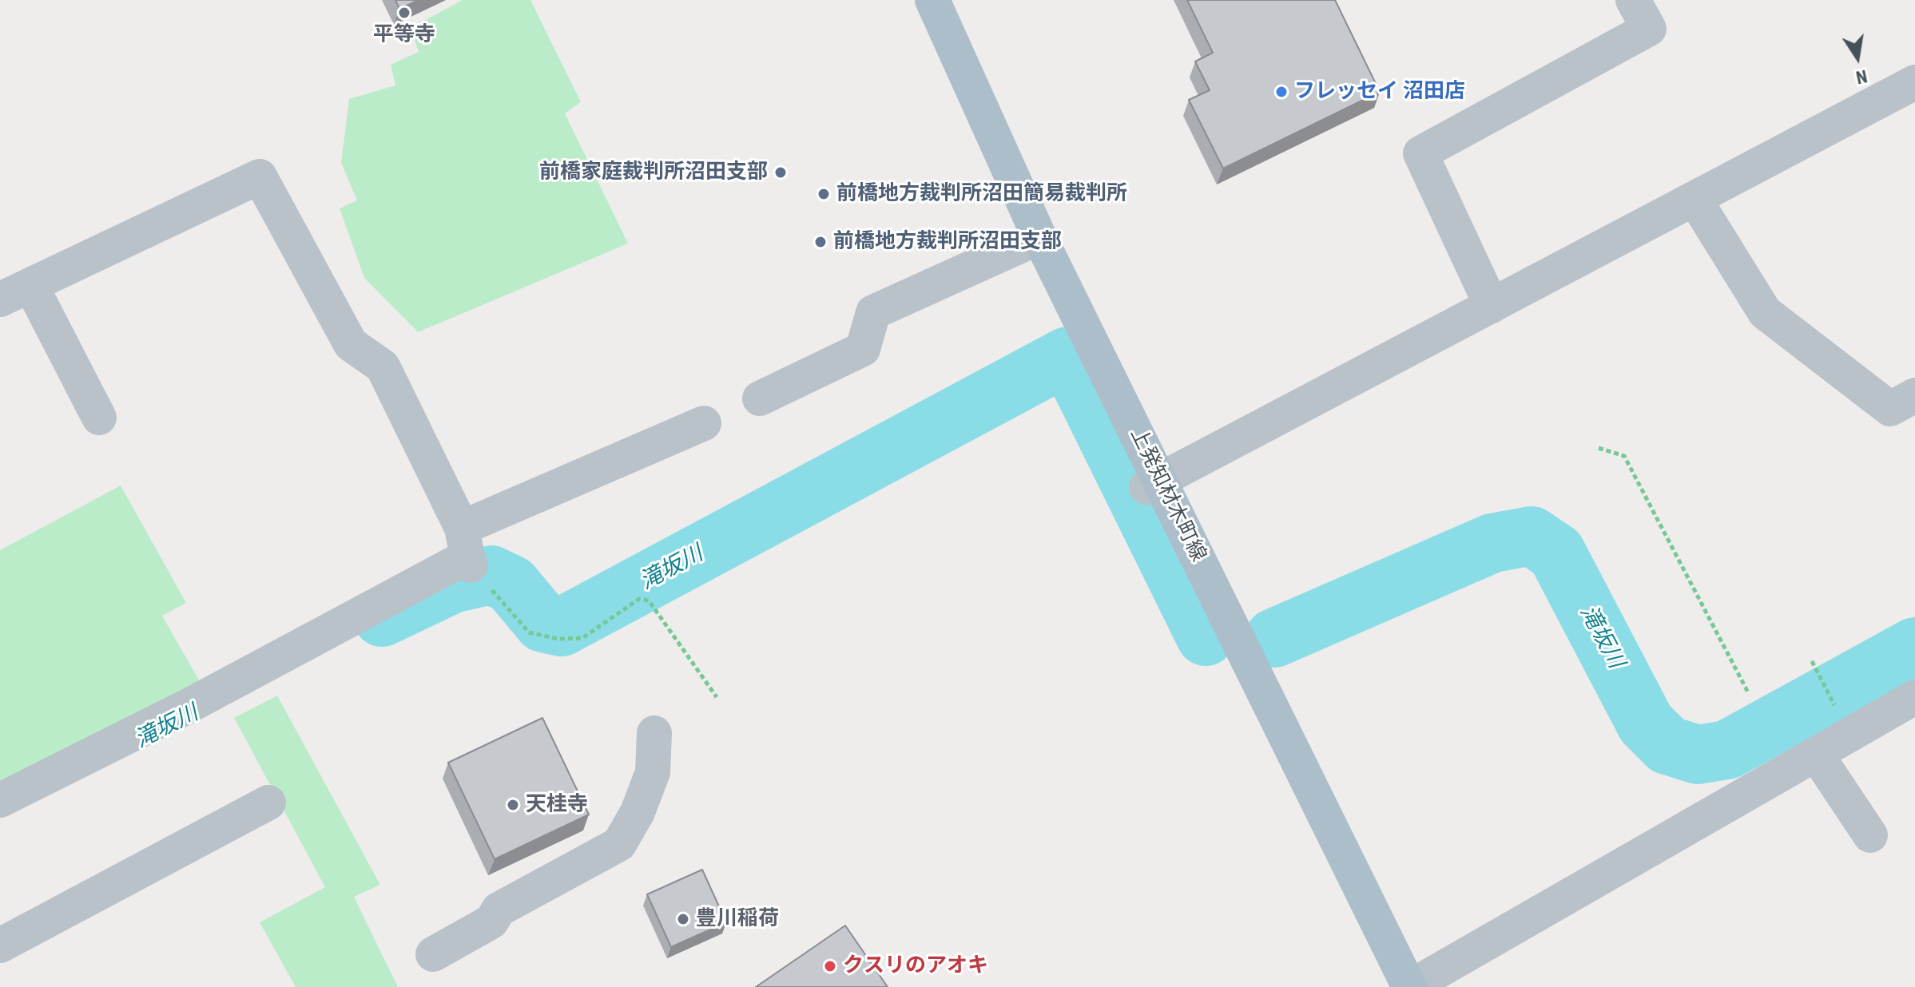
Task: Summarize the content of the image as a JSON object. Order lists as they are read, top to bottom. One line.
{"streets":{"main road":["上発知材木町線"]},"water":["滝坂川"],"places":["平等寺","フレッセイ 沼田店","前橋家庭裁判所沼田支部","前橋地方裁判所沼田簡易裁判所","前橋地方裁判所沼田支部","天桂寺","豊川稲荷","クスリのアオキ"],"north":"bottom"}
